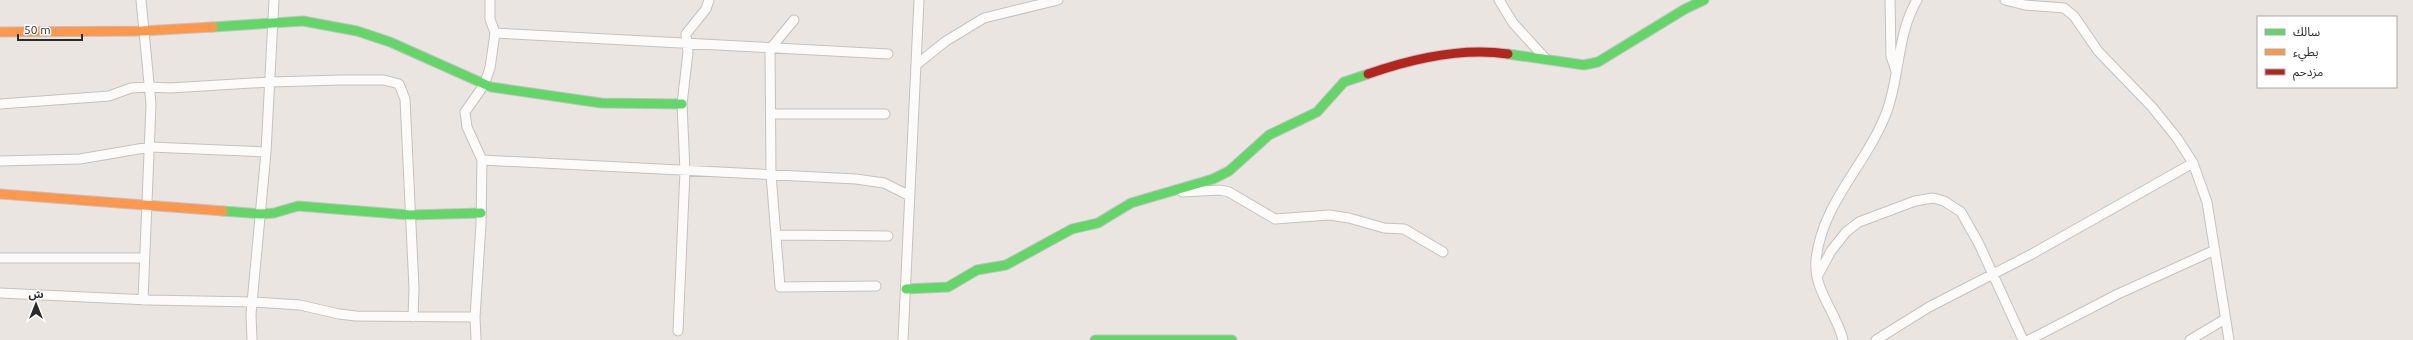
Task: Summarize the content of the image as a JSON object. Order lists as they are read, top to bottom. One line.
{"legend":["سالك","بطيء","مزدحم"],"scale_bar":"50 m","north":"top"}
